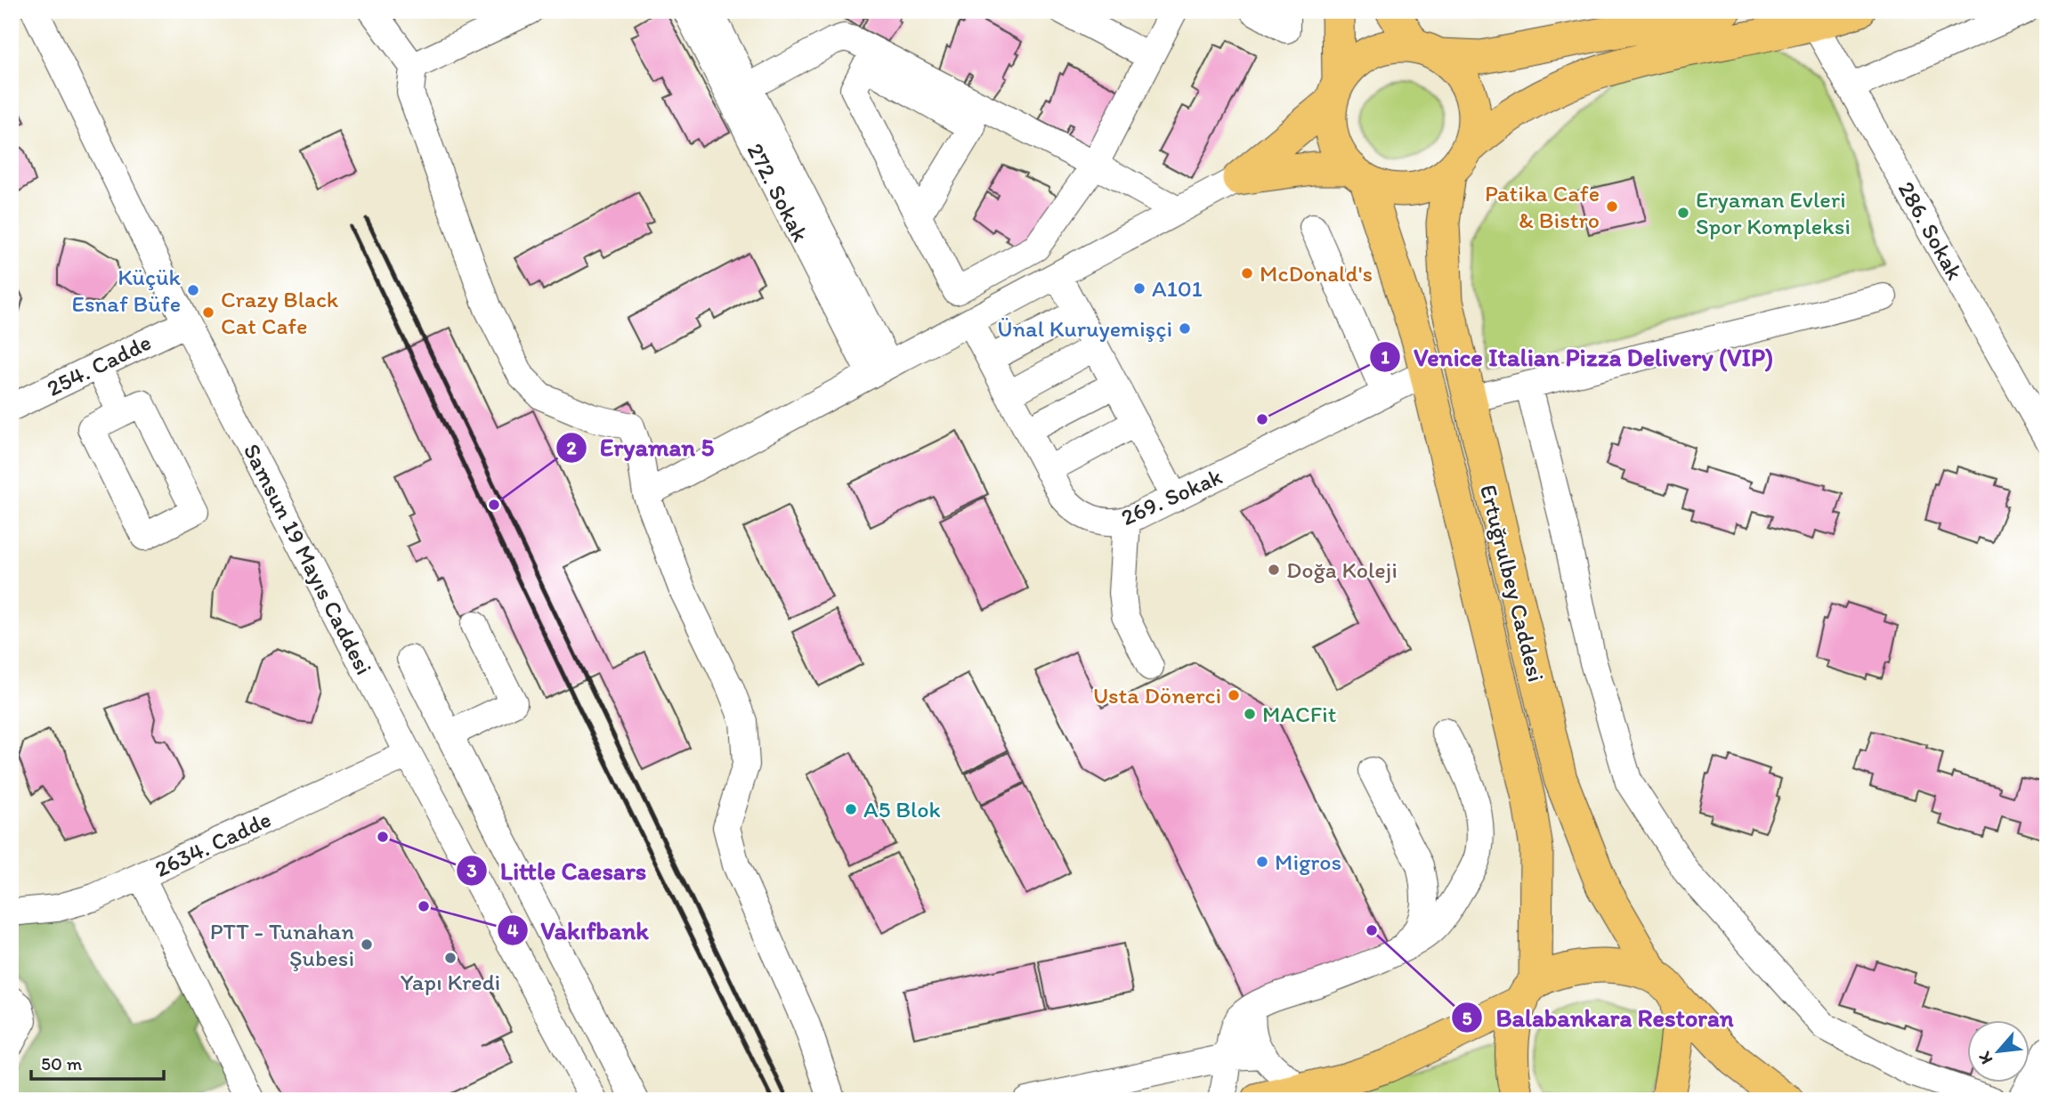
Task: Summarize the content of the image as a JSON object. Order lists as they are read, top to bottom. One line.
{"streets":{"main road":["Ertuğrulbey Caddesi"],"street":["272. Sokak","286. Sokak","254. Cadde","269. Sokak","Samsun 19 Mayıs Caddesi","2634. Cadde"]},"crossings":[["254. Cadde","Samsun 19 Mayıs Caddesi"],["269. Sokak","Ertuğrulbey Caddesi"],["Samsun 19 Mayıs Caddesi","2634. Cadde"]],"places":["Patika Cafe & Bistro","Eryaman Evleri Spor Kompleksi","McDonald's","A101","Küçük Esnaf Büfe","Crazy Black Cat Cafe","Ünal Kuruyemişçi","Venice Italian Pizza Delivery (VIP)","Eryaman 5","Doğa Koleji","Usta Dönerci","MACFit","A5 Blok","Little Caesars","Migros","Vakıfbank","Balabankara Restoran","PTT - Tunahan Şubesi","Yapı Kredi"],"scale_bar":"50 m","north":"bottom left"}
